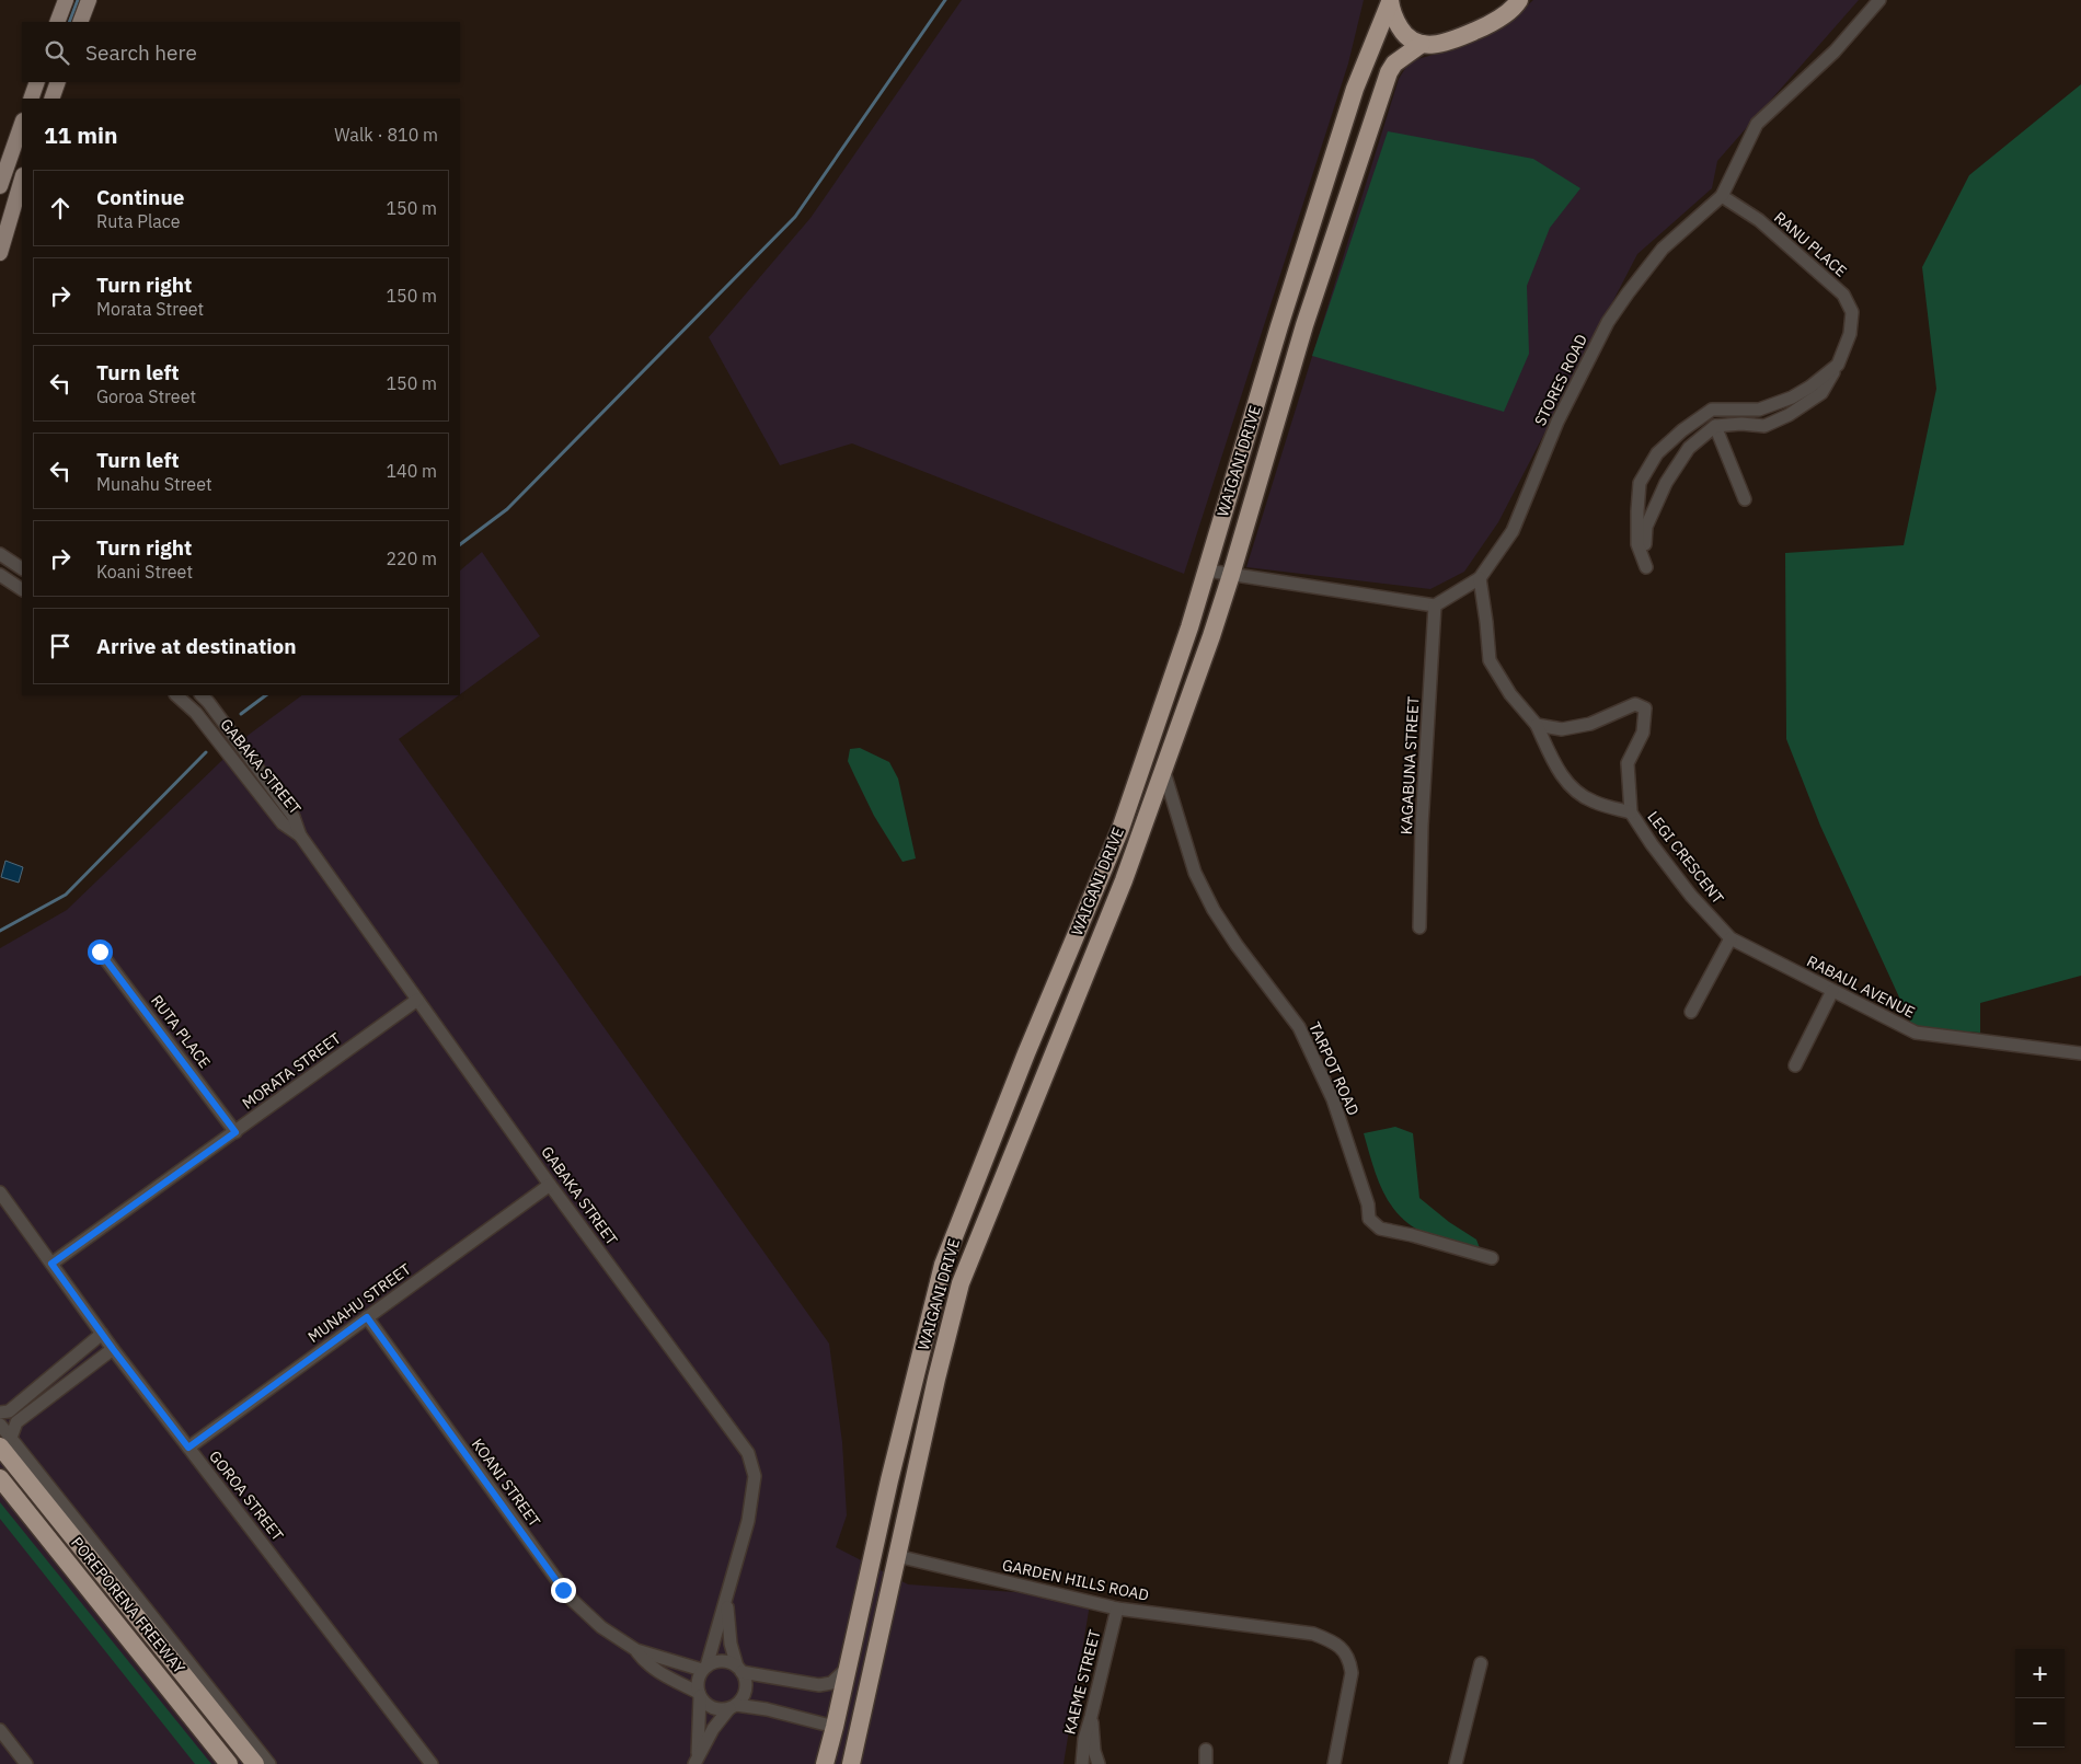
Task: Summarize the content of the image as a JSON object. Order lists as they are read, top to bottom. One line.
{"streets":{"highway":["WAIGANI DRIVE","POREPORENA FREEWAY"],"street":["RANU PLACE","STORES ROAD","KAGABUNA STREET","GABAKA STREET","LEGI CRESCENT","RABAUL AVENUE","RUTA PLACE","TARPOT ROAD","MORATA STREET","MUNAHU STREET","KOANI STREET","GOROA STREET","GARDEN HILLS ROAD","KAEME STREET"]},"crossings":[["RANU PLACE","STORES ROAD"],["STORES ROAD","KAGABUNA STREET"],["WAIGANI DRIVE","TARPOT ROAD"],["WAIGANI DRIVE","GARDEN HILLS ROAD"],["GABAKA STREET","MORATA STREET"],["GABAKA STREET","MUNAHU STREET"],["GABAKA STREET","KOANI STREET"],["LEGI CRESCENT","RABAUL AVENUE"],["RUTA PLACE","MORATA STREET"],["MORATA STREET","GOROA STREET"],["MUNAHU STREET","KOANI STREET"],["MUNAHU STREET","GOROA STREET"],["GARDEN HILLS ROAD","KAEME STREET"]],"page":{"search":"Search here","heading":["11 min","Walk · 810 m"],"list":[["Continue","Ruta Place","150 m"],["Turn right","Morata Street","150 m"],["Turn left","Goroa Street","150 m"],["Turn left","Munahu Street","140 m"],["Turn right","Koani Street","220 m"],"Arrive at destination"],"map_buttons":["+","−"]}}
